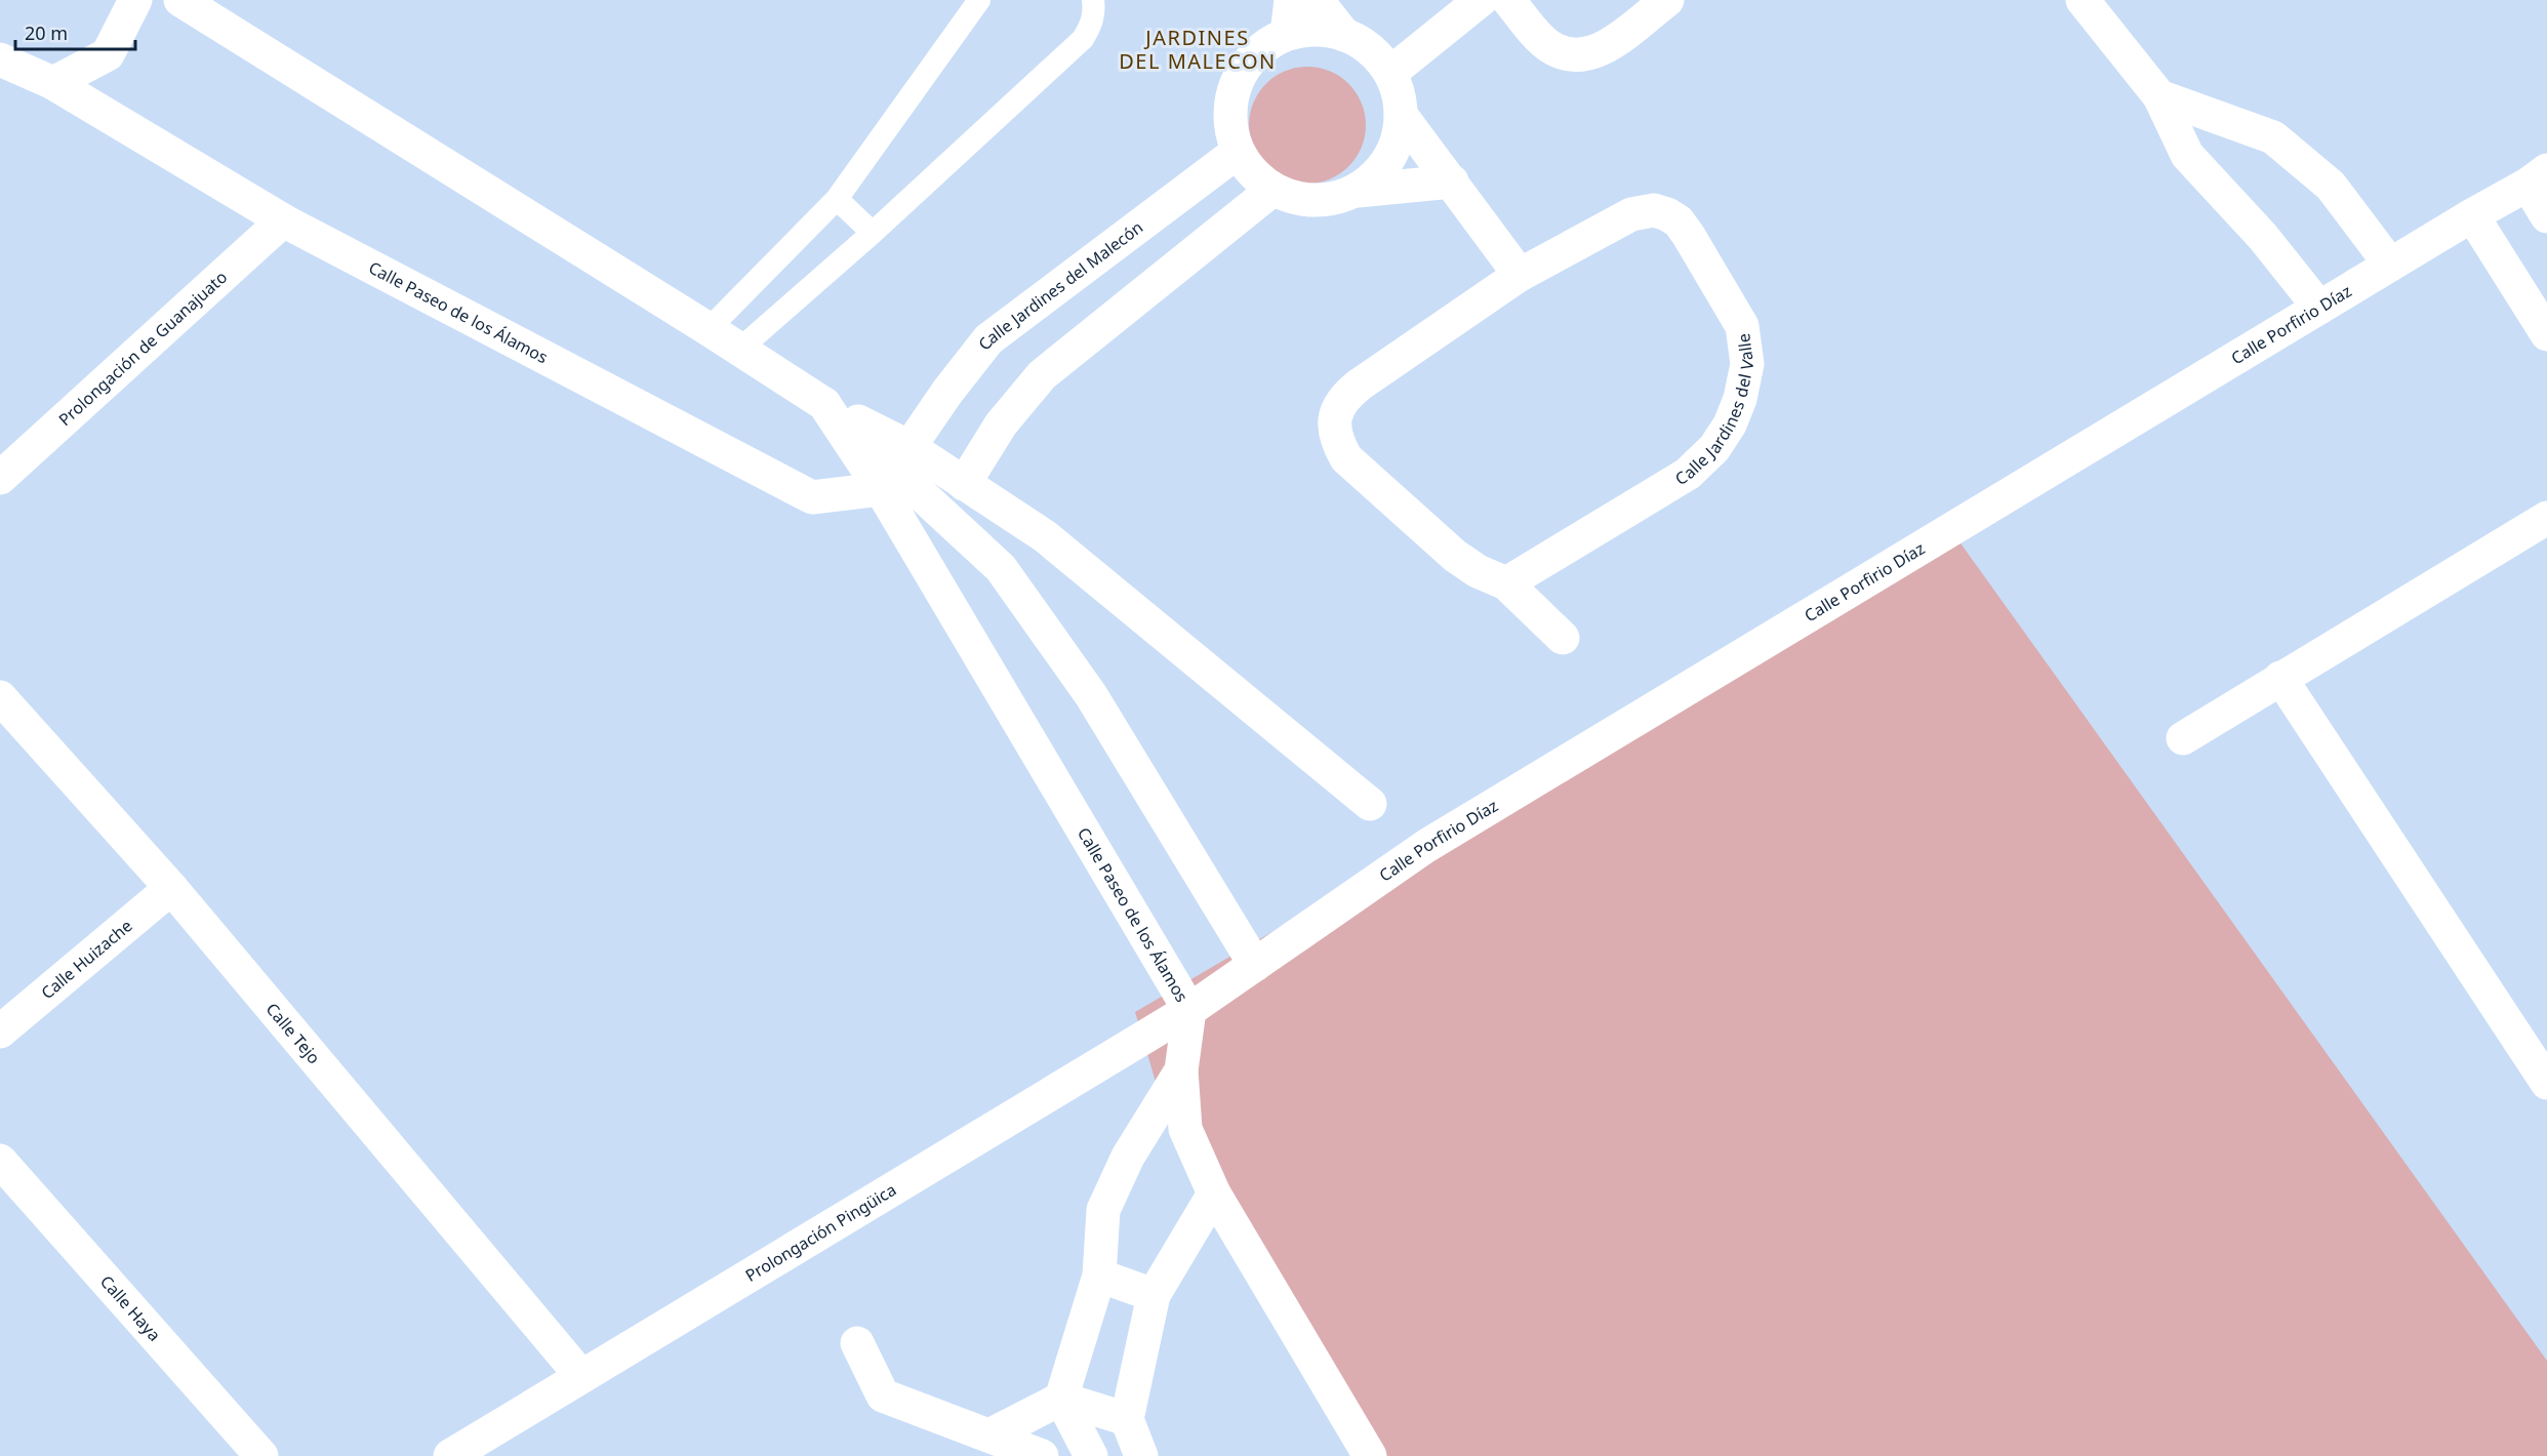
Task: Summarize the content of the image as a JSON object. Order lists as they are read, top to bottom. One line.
{"streets":{"street":["Calle Jardines del Malecón","Calle Paseo de los Álamos","Calle Porfirio Díaz","Prolongación de Guanajuato","Calle Jardines del Valle","Calle Huizache","Calle Tejo","Prolongación Pingüica","Calle Haya"]},"crossings":[["Calle Jardines del Malecón","Calle Paseo de los Álamos"],["Calle Paseo de los Álamos","Calle Porfirio Díaz"],["Calle Paseo de los Álamos","Prolongación de Guanajuato"],["Calle Paseo de los Álamos","Prolongación Pingüica"],["Calle Porfirio Díaz","Prolongación Pingüica"],["Calle Huizache","Calle Tejo"],["Calle Tejo","Prolongación Pingüica"]],"districts":["JARDINES DEL MALECON"],"scale_bar":"20 m"}
